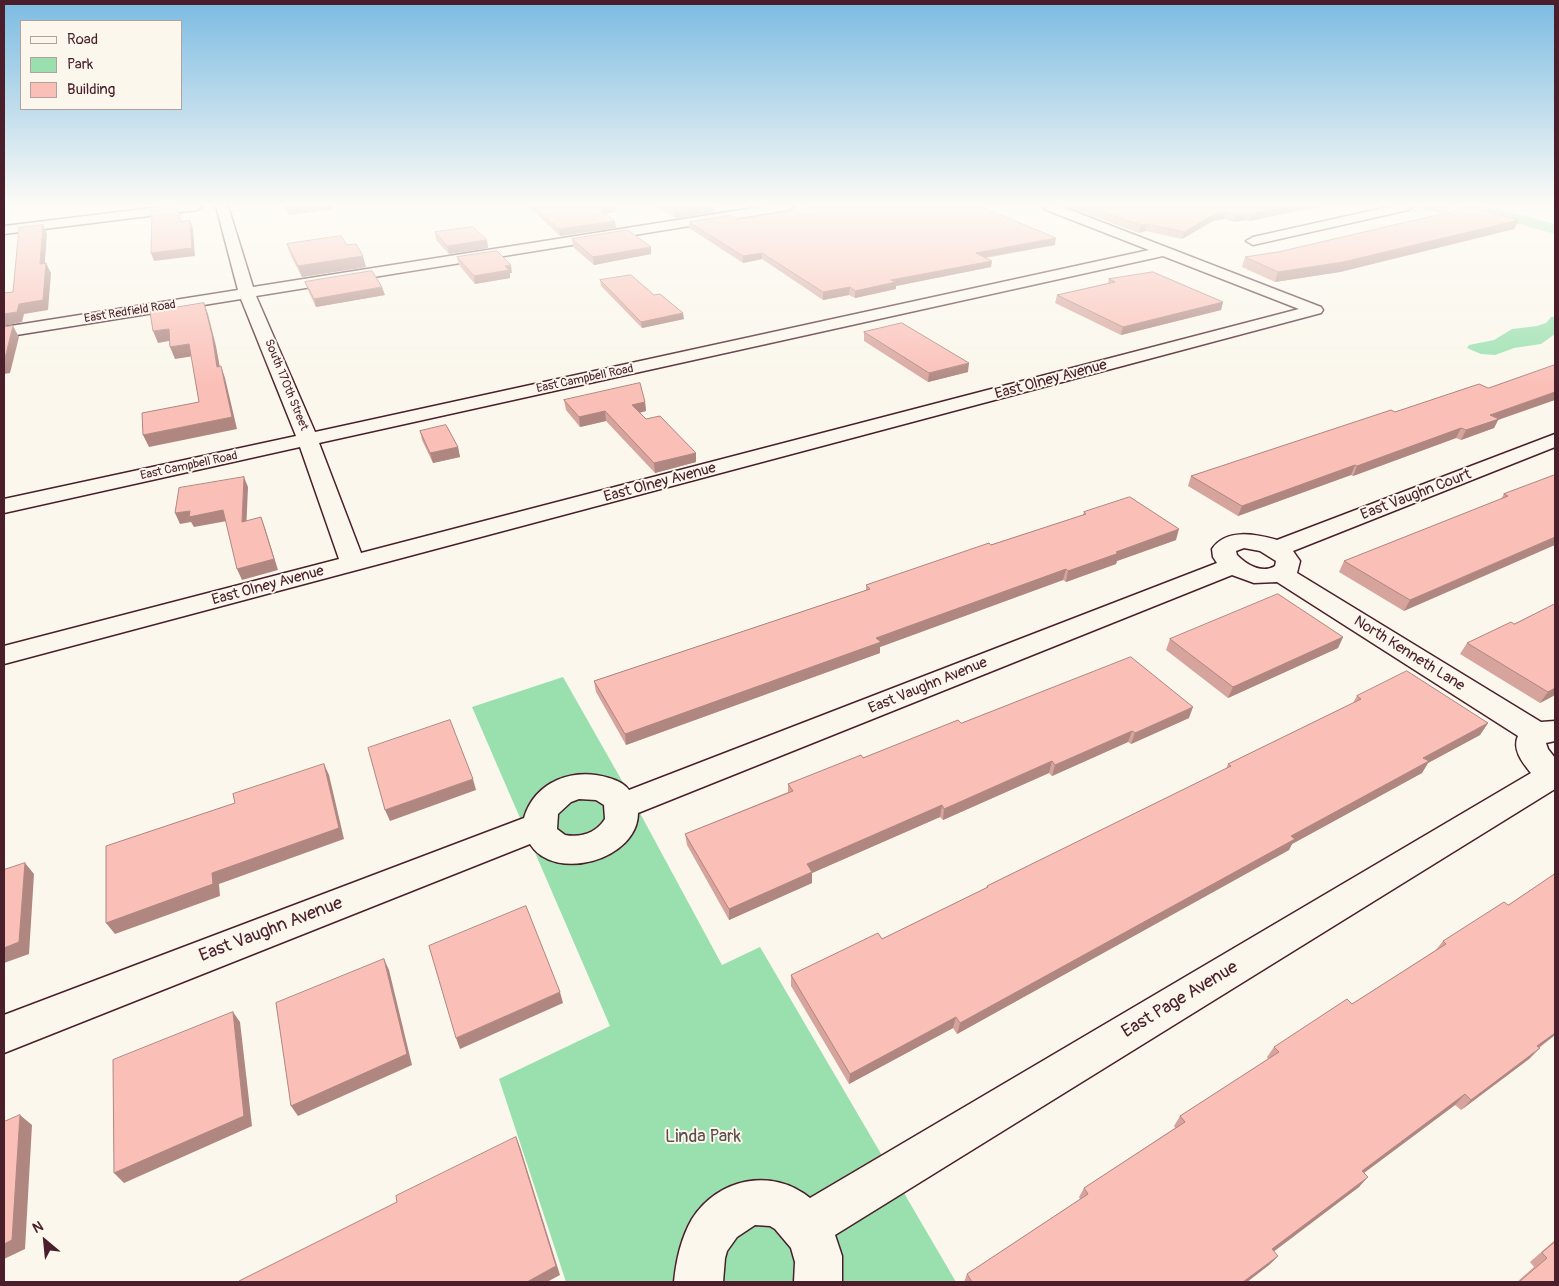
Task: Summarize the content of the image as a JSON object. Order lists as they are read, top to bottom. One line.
{"streets":{"street":["East Redfield Road","East Campbell Road","East Olney Avenue","South 170th Street","East Vaughn Court","North Kenneth Lane","East Vaughn Avenue","East Page Avenue"]},"crossings":[["East Redfield Road","South 170th Street"],["East Campbell Road","South 170th Street"],["East Olney Avenue","South 170th Street"],["East Vaughn Court","North Kenneth Lane"],["East Vaughn Court","East Vaughn Avenue"],["North Kenneth Lane","East Vaughn Avenue"]],"parks":["Linda Park"],"legend":["Road","Park","Building"],"north":"top left"}
